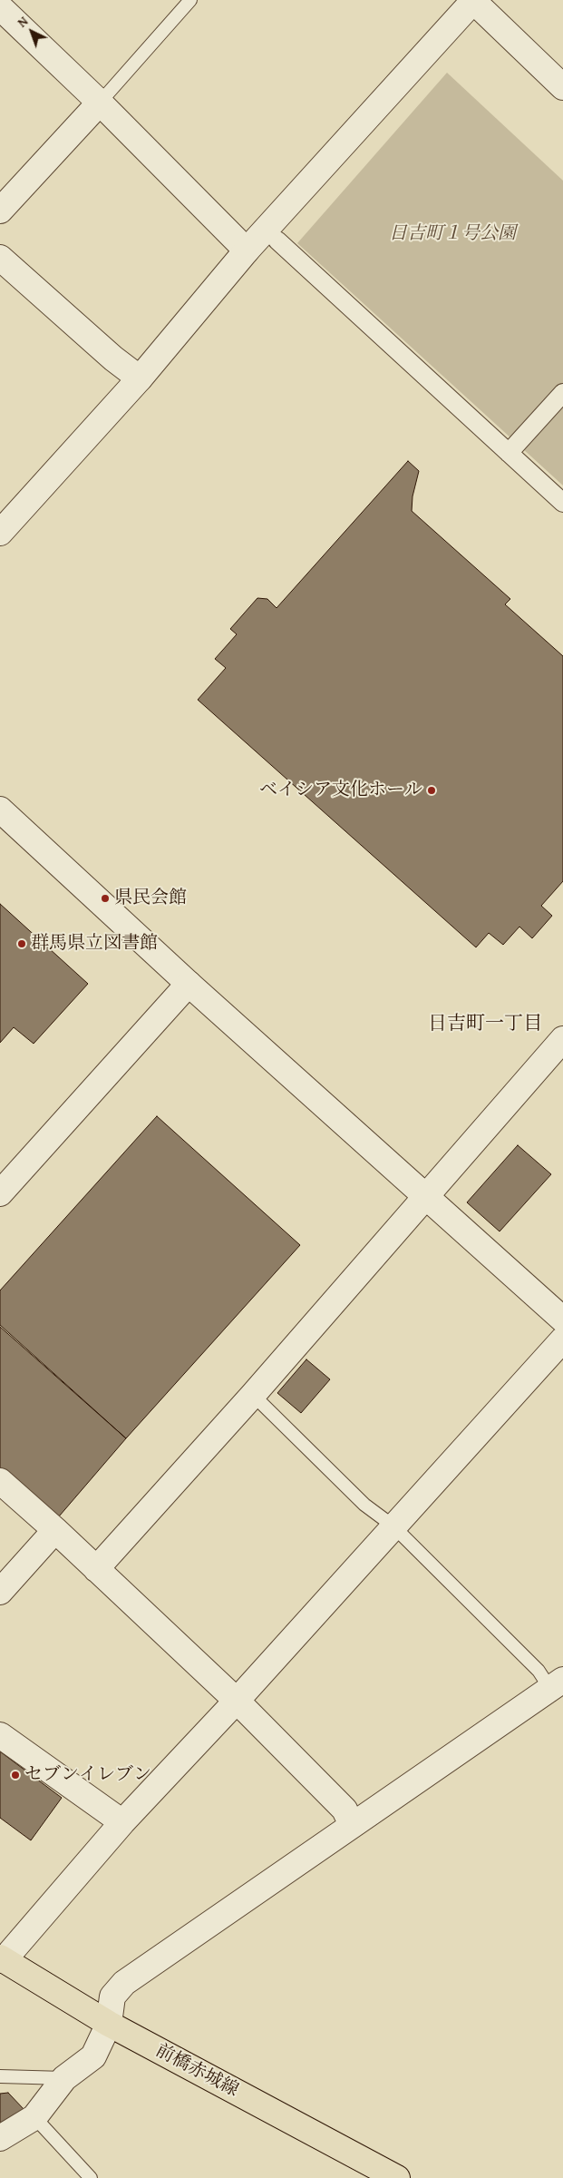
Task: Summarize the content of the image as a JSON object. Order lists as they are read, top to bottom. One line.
{"streets":{"main road":["前橋赤城線"]},"districts":["日吉町一丁目"],"parks":["日吉町１号公園"],"places":["ベイシア文化ホール","県民会館","群馬県立図書館","セブンイレブン"],"north":"top left"}
